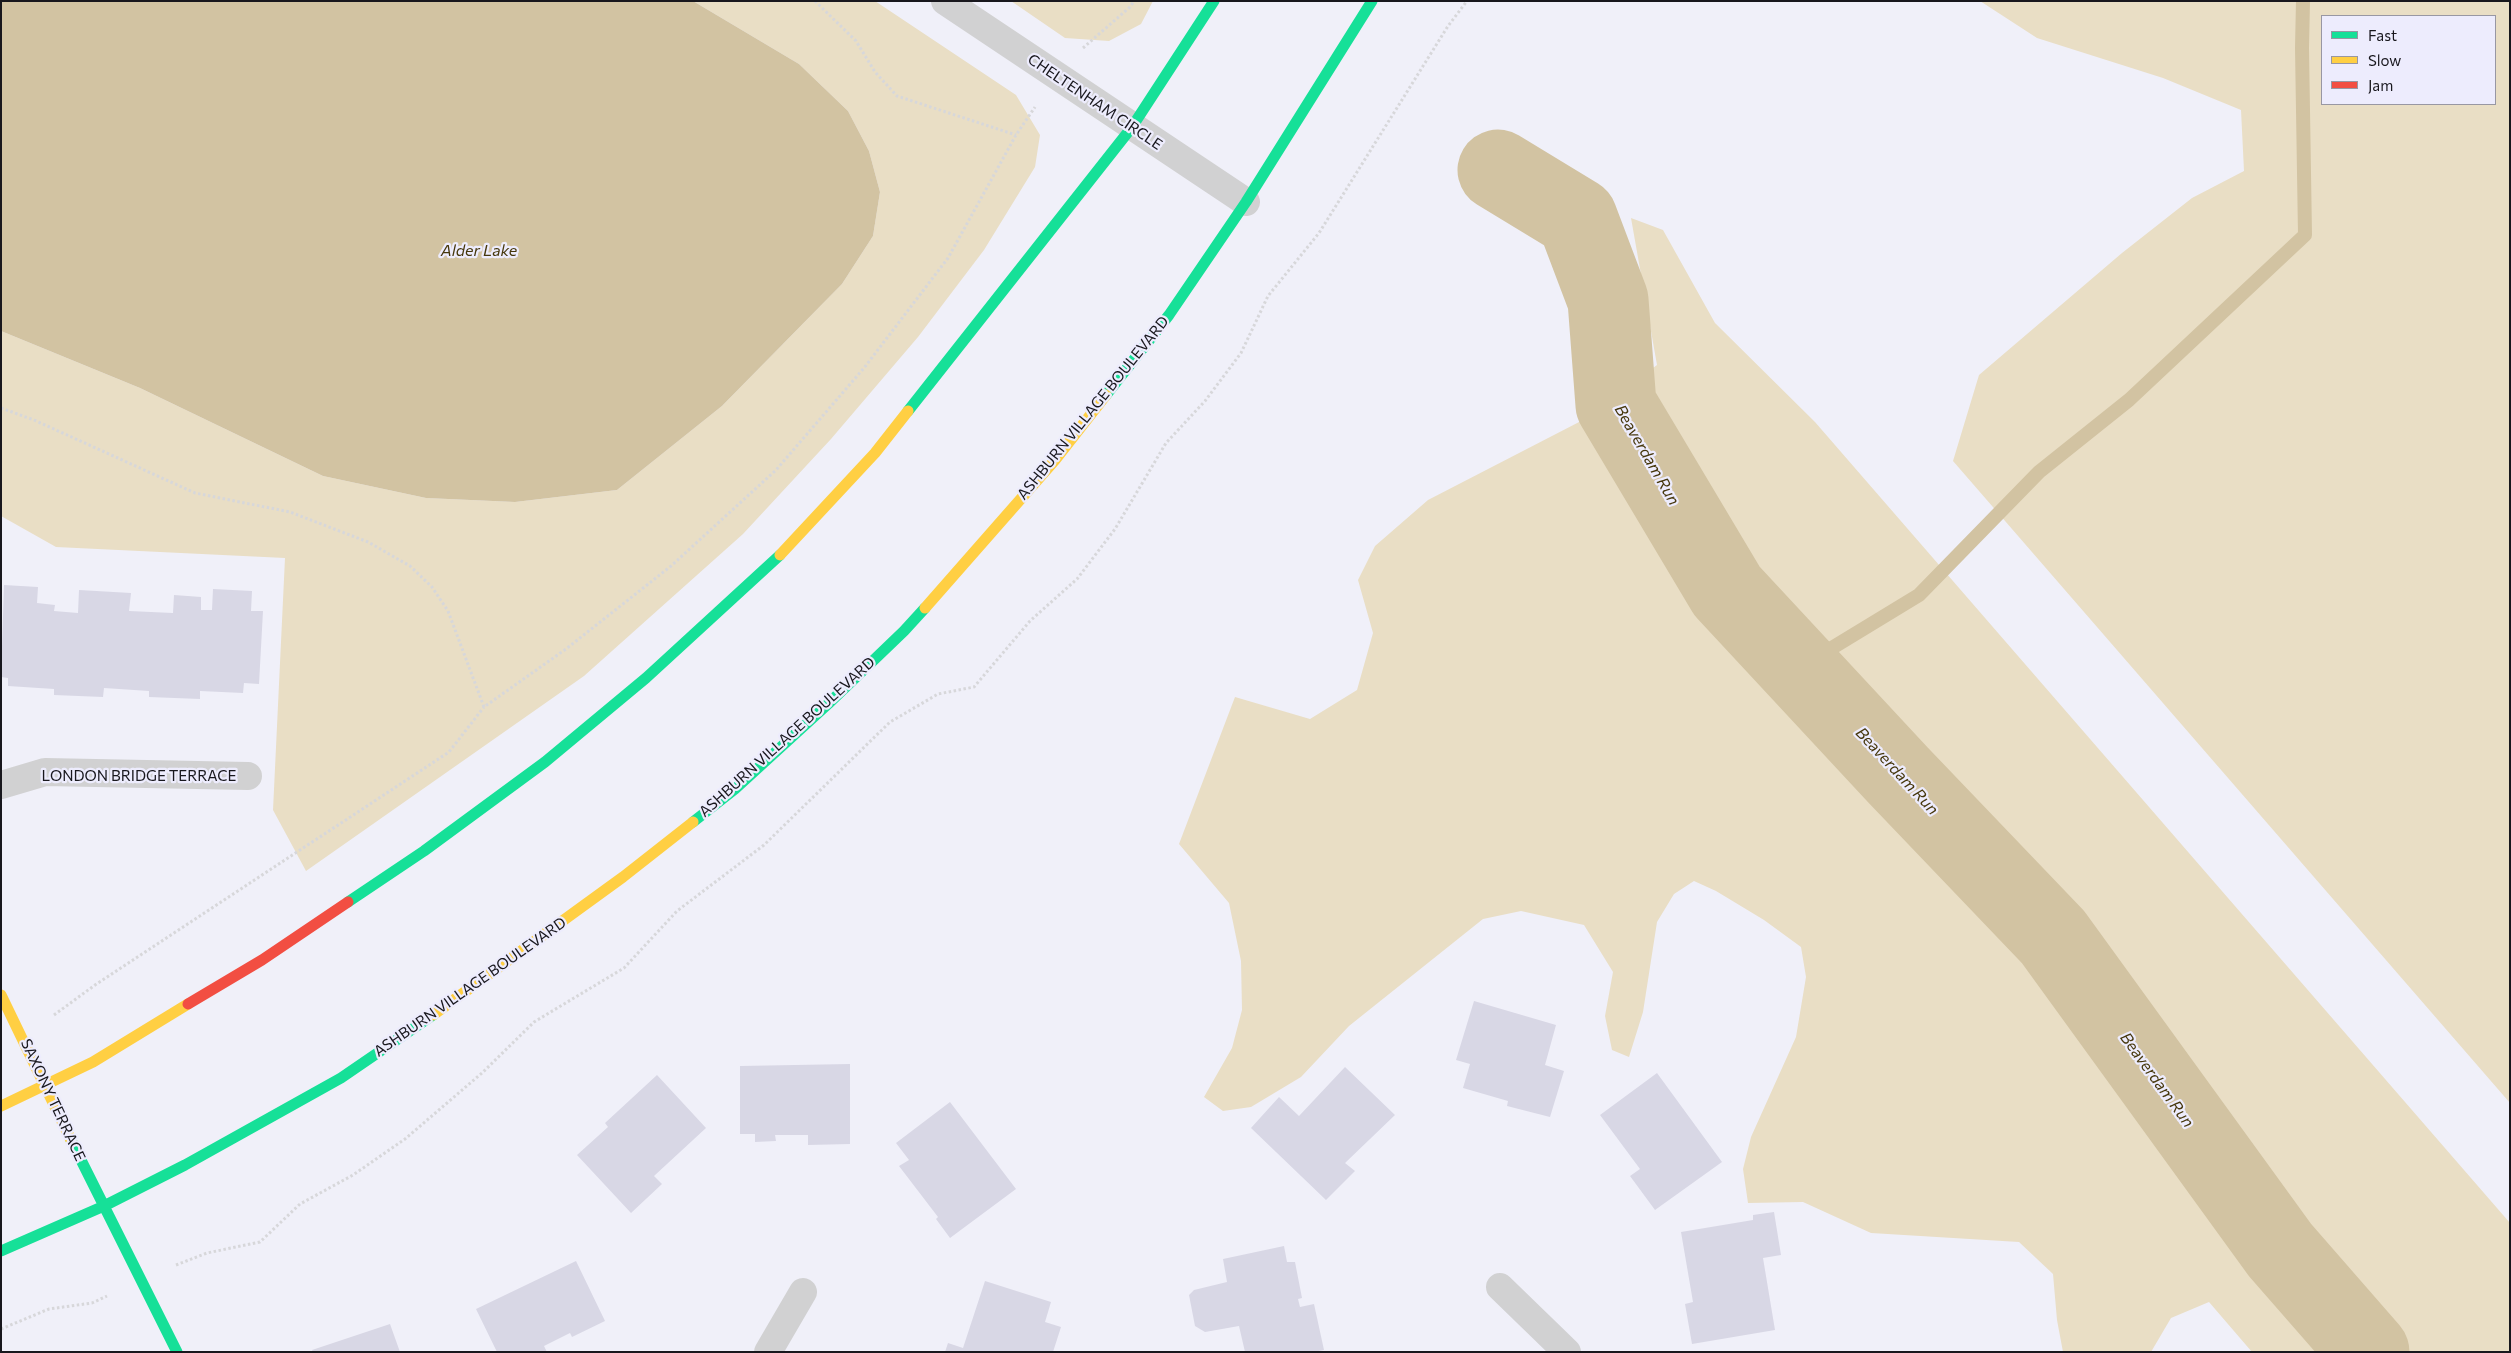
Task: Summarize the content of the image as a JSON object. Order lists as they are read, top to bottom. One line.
{"streets":{"main road":["ASHBURN VILLAGE BOULEVARD","SAXONY TERRACE"],"street":["CHELTENHAM CIRCLE","LONDON BRIDGE TERRACE"]},"crossings":[["CHELTENHAM CIRCLE","ASHBURN VILLAGE BOULEVARD"],["ASHBURN VILLAGE BOULEVARD","SAXONY TERRACE"]],"water":["Alder Lake","Beaverdam Run"],"legend":["Fast","Slow","Jam"]}
